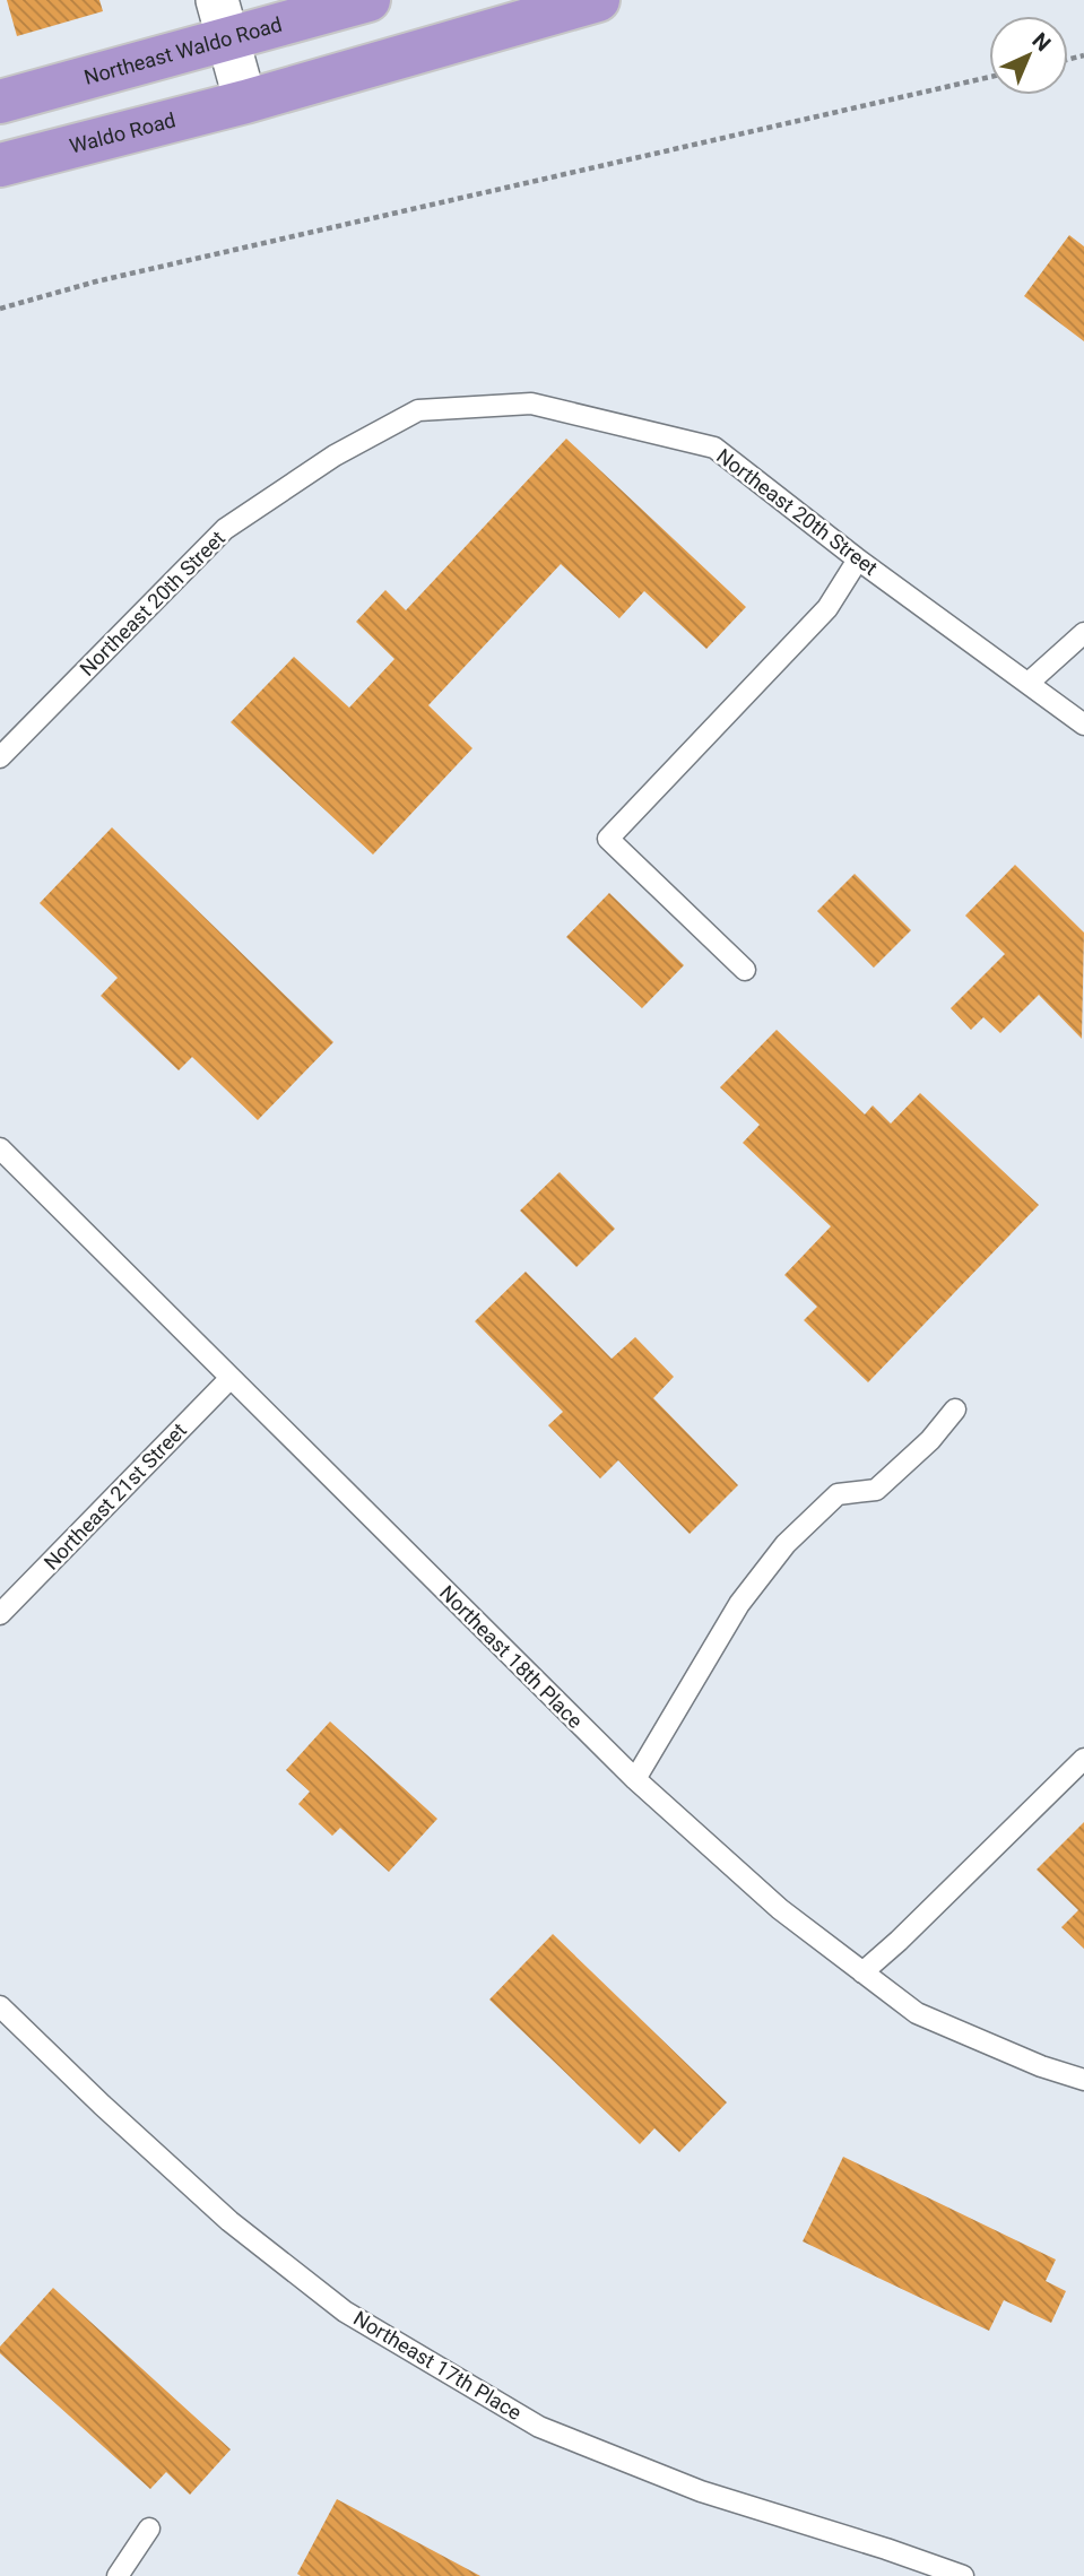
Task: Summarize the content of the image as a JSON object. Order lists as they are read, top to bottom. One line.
{"streets":{"highway":["Northeast Waldo Road","Waldo Road"],"lane":["Northeast 20th Street","Northeast 21st Street","Northeast 18th Place","Northeast 17th Place"]},"crossings":[["Northeast 21st Street","Northeast 18th Place"]],"north":"top right"}
